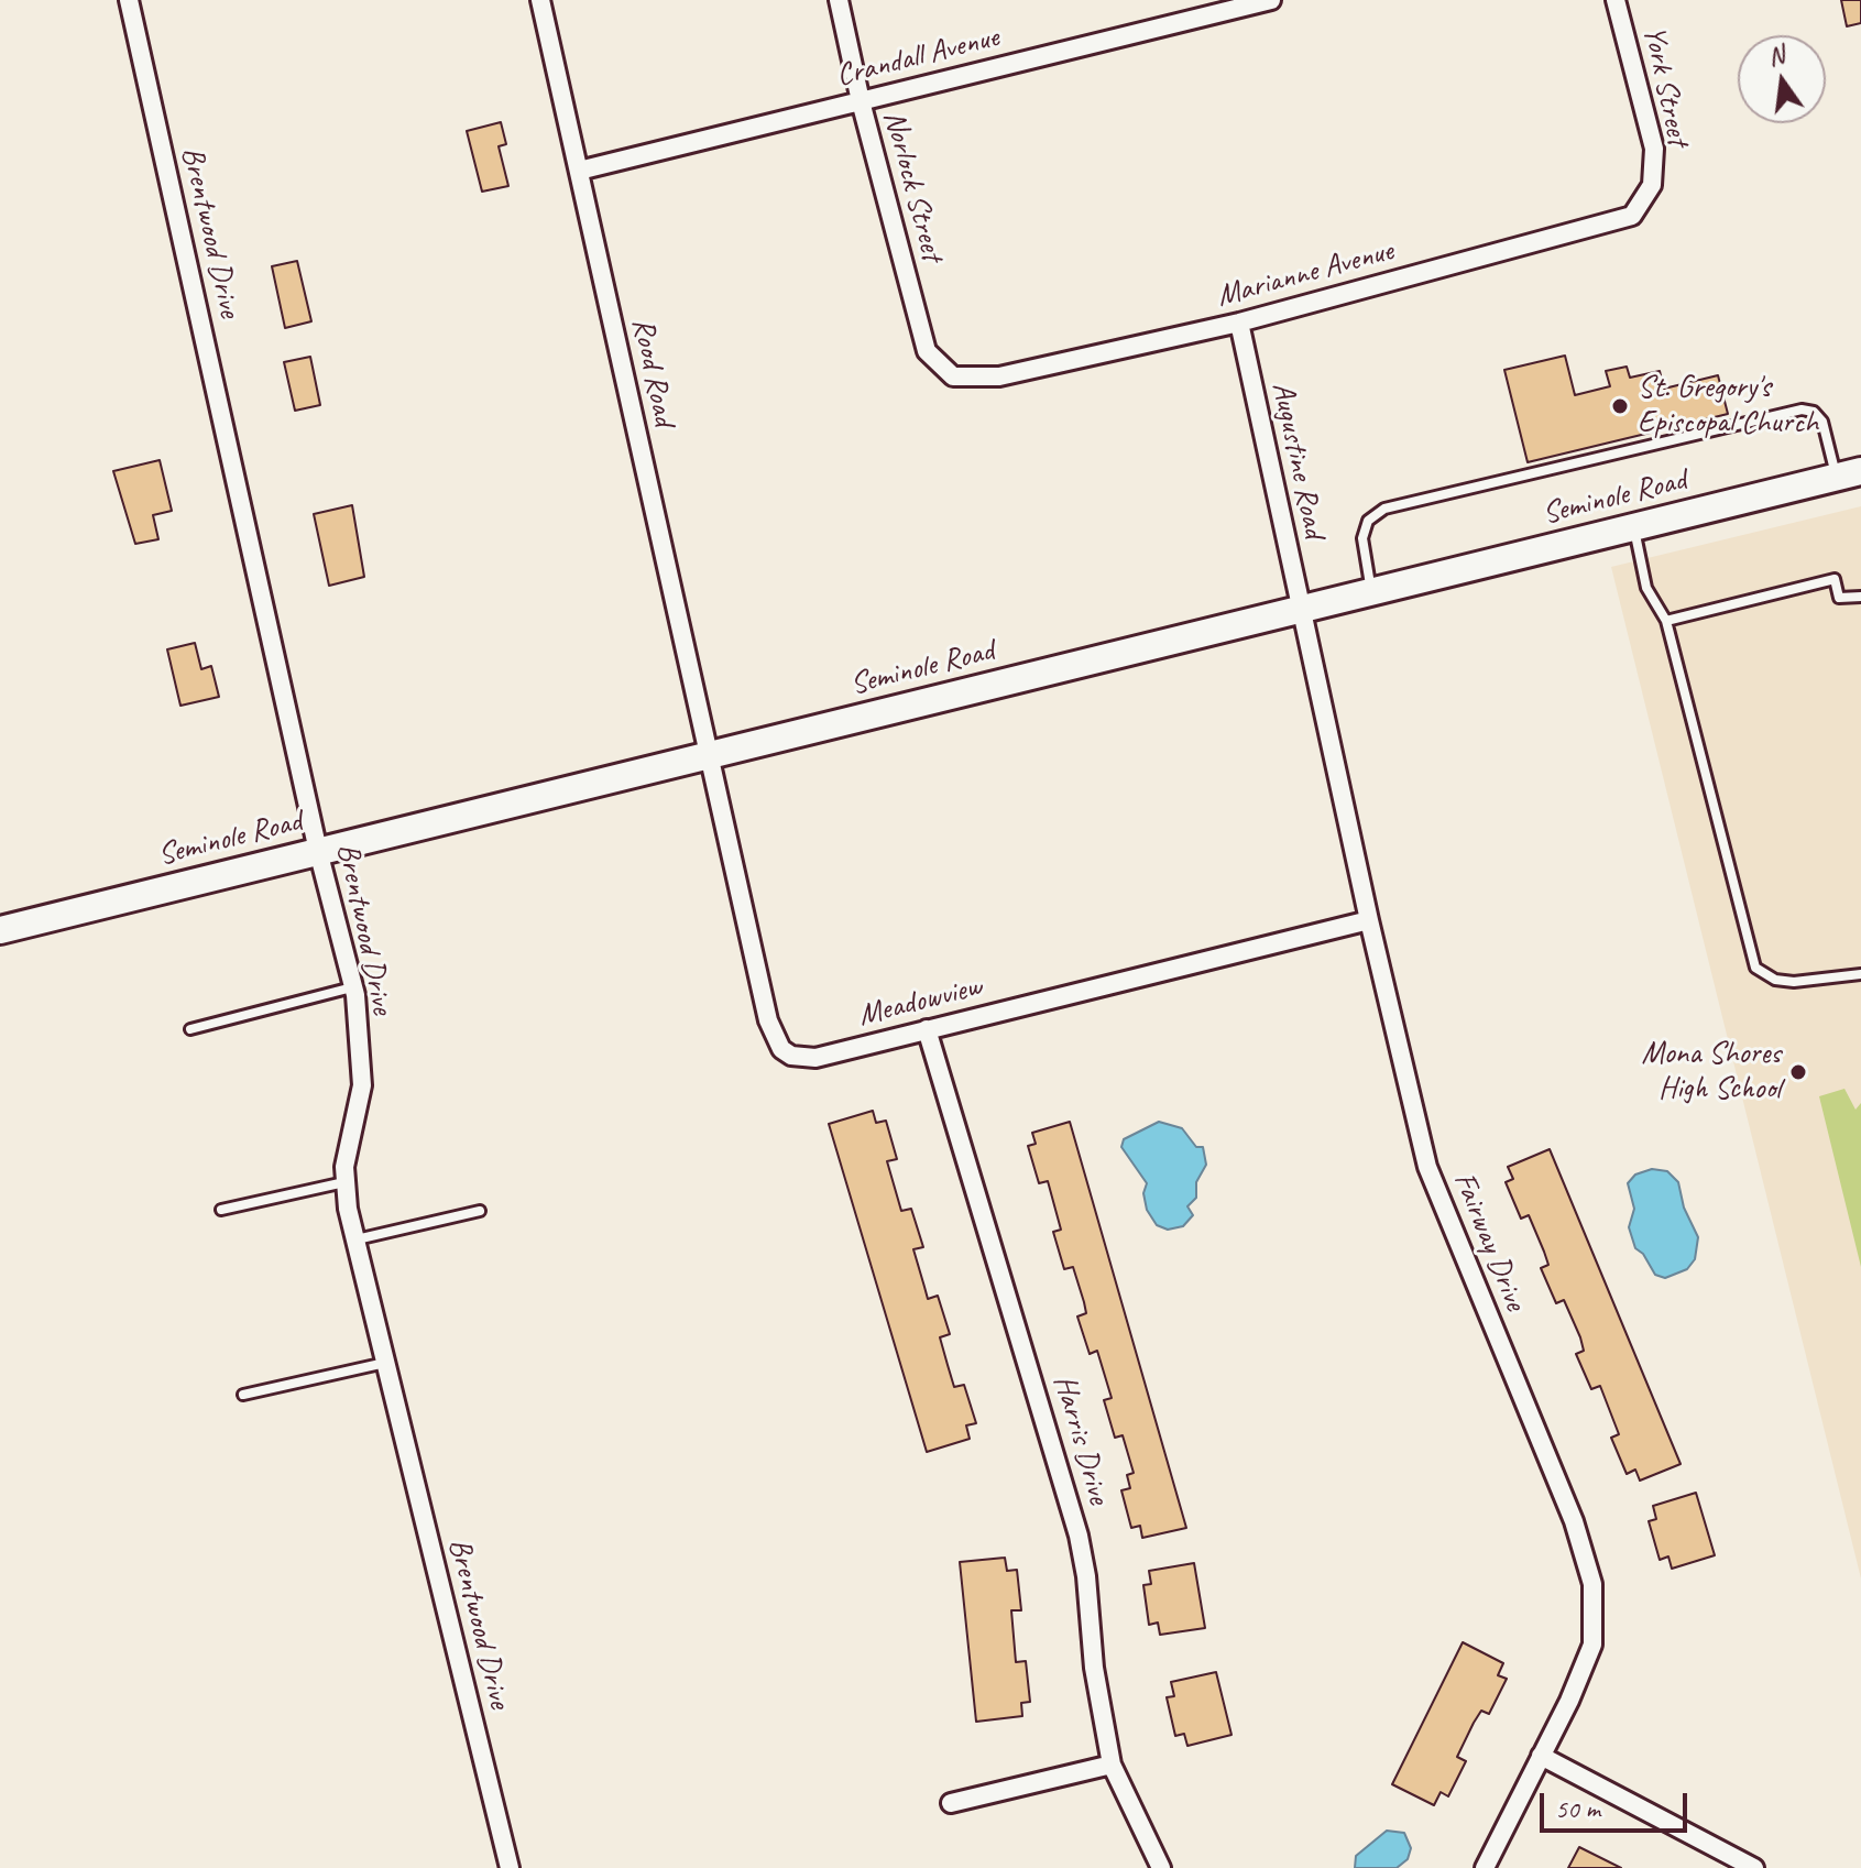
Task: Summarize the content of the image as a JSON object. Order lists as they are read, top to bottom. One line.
{"streets":{"street":["Crandall Avenue","York Street","Norlock Street","Brentwood Drive","Marianne Avenue","Rood Road","Augustine Road","Seminole Road","Meadowview","Fairway Drive","Harris Drive"]},"crossings":[["Crandall Avenue","Norlock Street"],["Crandall Avenue","Rood Road"],["York Street","Marianne Avenue"],["Norlock Street","Marianne Avenue"],["Brentwood Drive","Seminole Road"],["Marianne Avenue","Augustine Road"],["Rood Road","Seminole Road"],["Rood Road","Meadowview"],["Augustine Road","Seminole Road"],["Augustine Road","Fairway Drive"],["Seminole Road","Meadowview"],["Seminole Road","Fairway Drive"],["Meadowview","Fairway Drive"],["Meadowview","Harris Drive"]],"places":["St. Gregory's Episcopal Church","Mona Shores High School"],"scale_bar":"50 m","north":"top"}
